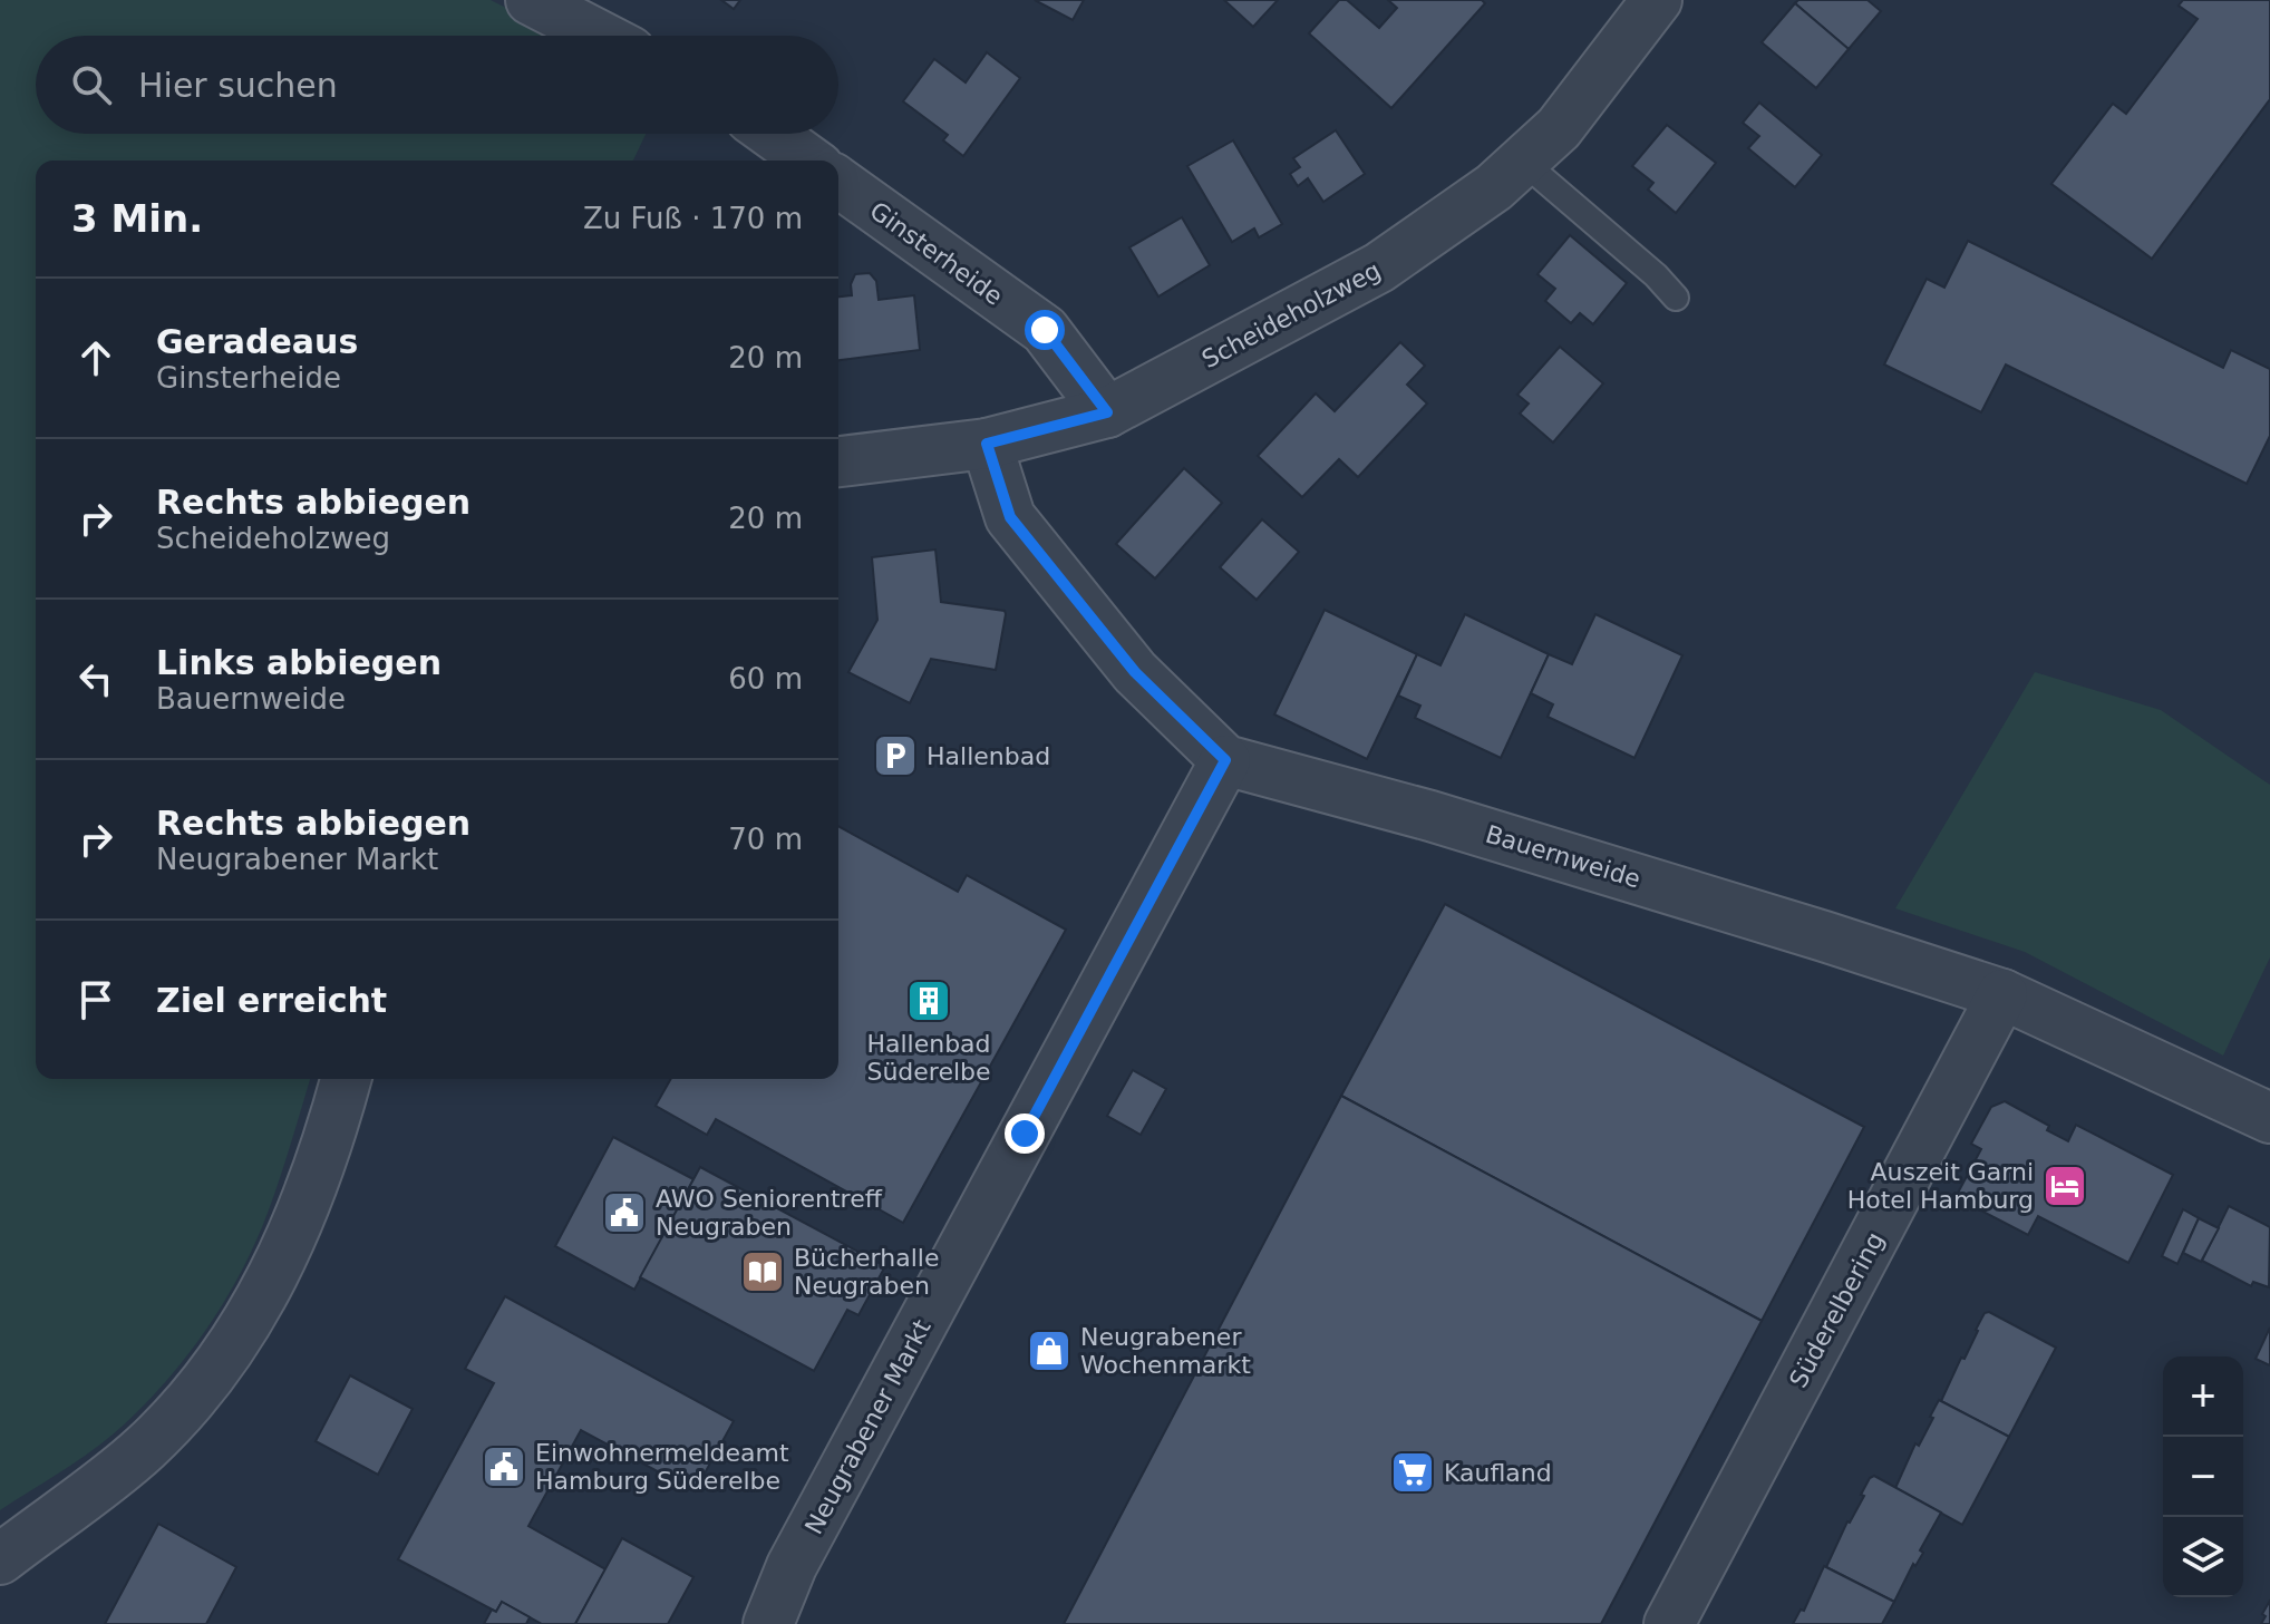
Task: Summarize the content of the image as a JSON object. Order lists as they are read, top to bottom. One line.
{"streets":{"street":["Ginsterheide","Scheideholzweg","Bauernweide","Süderelbering","Neugrabener Markt"]},"crossings":[["Ginsterheide","Scheideholzweg"],["Scheideholzweg","Bauernweide"],["Bauernweide","Süderelbering"],["Bauernweide","Neugrabener Markt"]],"places":{"parking":["Hallenbad"],"building":["Hallenbad Süderelbe"],"hotel":["Auszeit Garni Hotel Hamburg"],"public building":["AWO Seniorentreff Neugraben","Einwohnermeldeamt Hamburg Süderelbe"],"library":["Bücherhalle Neugraben"],"shop":["Neugrabener Wochenmarkt"],"supermarket":["Kaufland"]},"page":{"search":"Hier suchen","heading":["3 Min.","Zu Fuß · 170 m"],"list":[["Geradeaus","Ginsterheide","20 m"],["Rechts abbiegen","Scheideholzweg","20 m"],["Links abbiegen","Bauernweide","60 m"],["Rechts abbiegen","Neugrabener Markt","70 m"],"Ziel erreicht"],"map_buttons":["+","−"]}}
